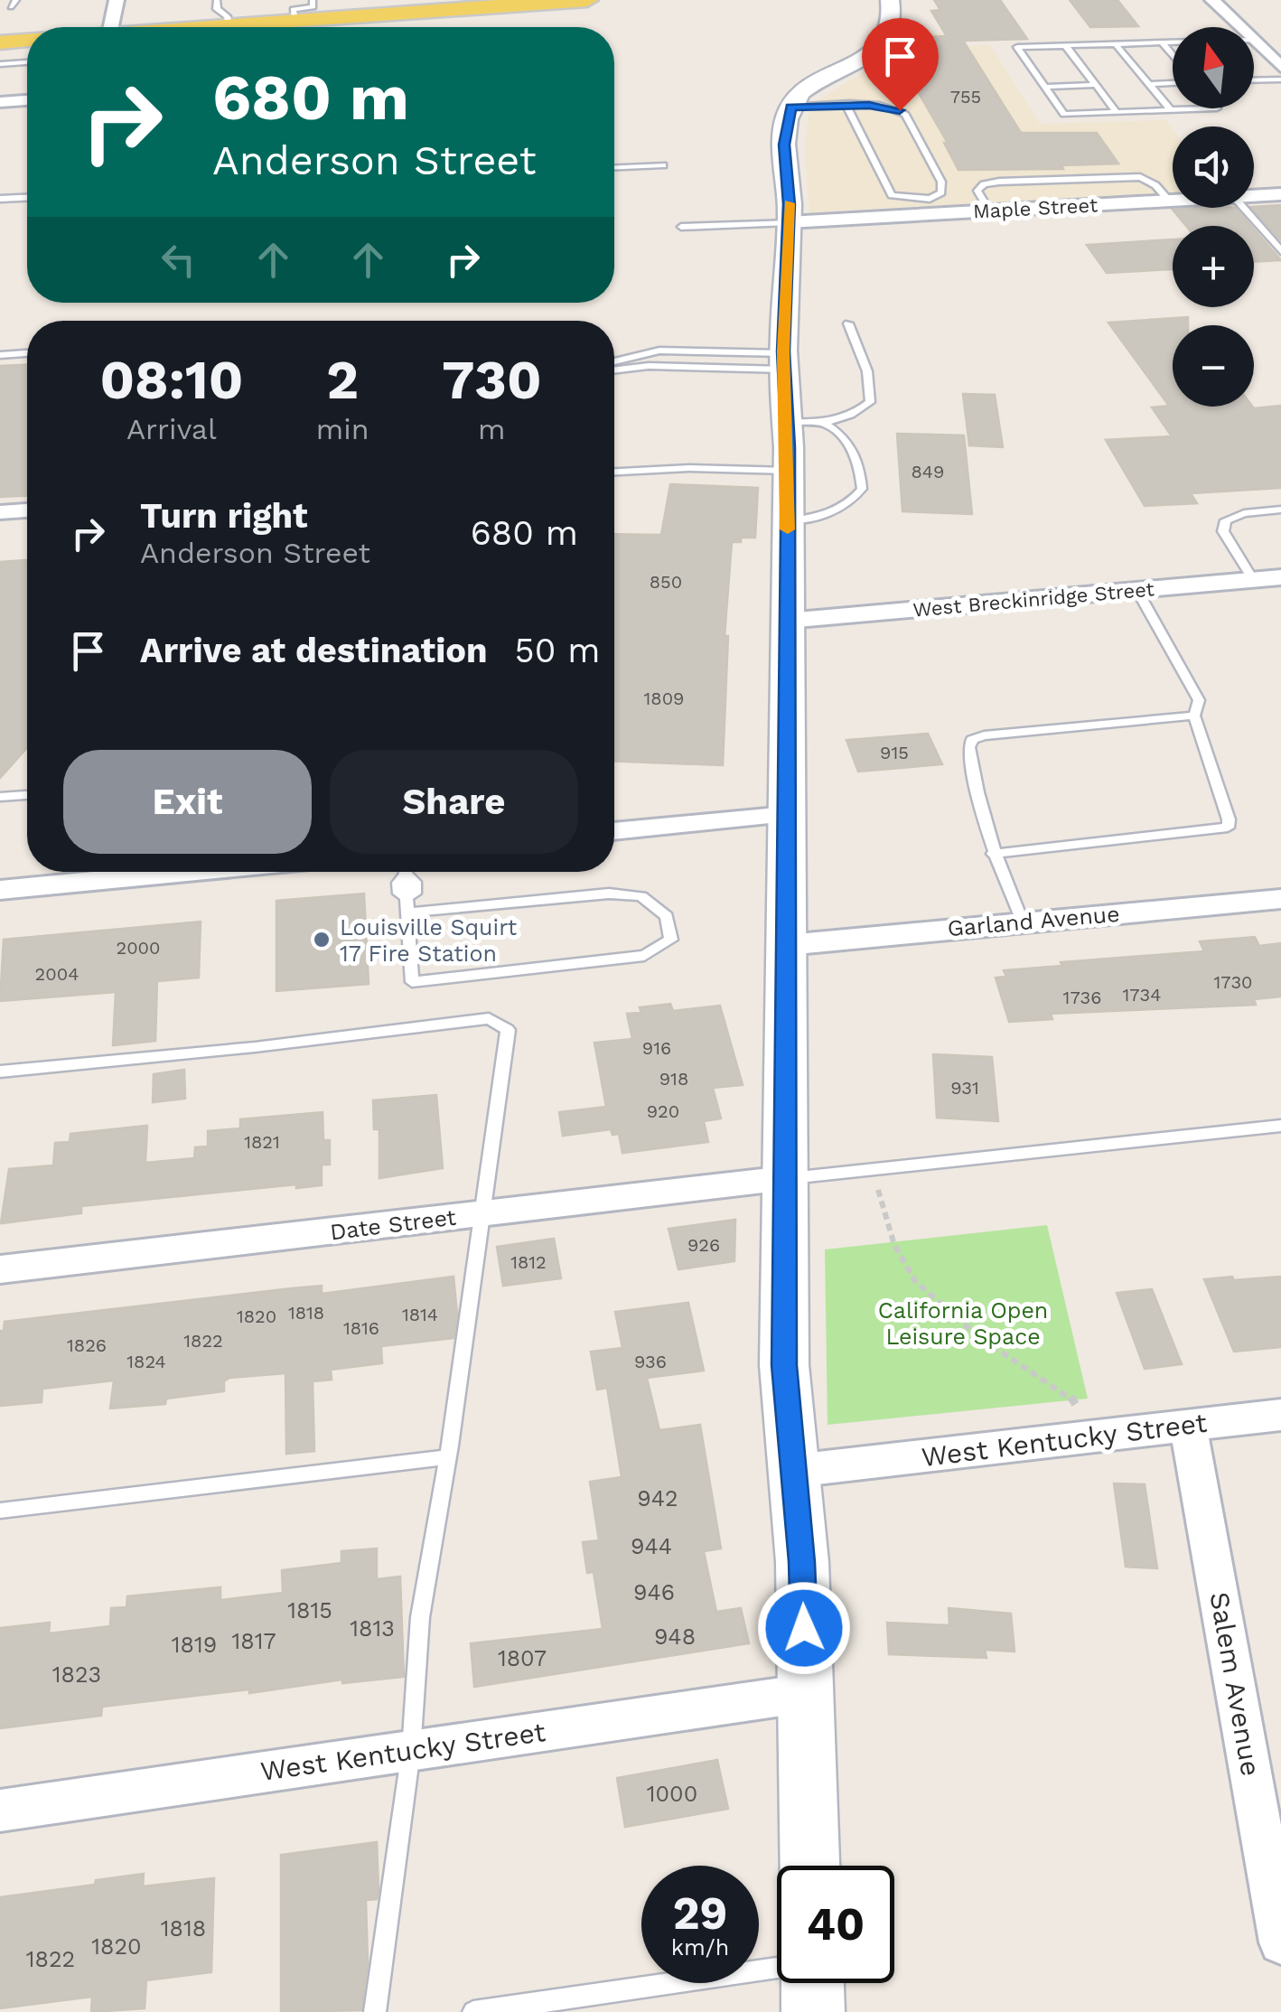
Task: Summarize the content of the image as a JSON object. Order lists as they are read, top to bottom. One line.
{"streets":{"street":["Maple Street","West Breckinridge Street","Garland Avenue","Date Street","West Kentucky Street","Salem Avenue"]},"crossings":[["West Kentucky Street","Salem Avenue"]],"parks":["California Open Leisure Space"],"places":["Louisville Squirt 17 Fire Station"],"house_numbers":["755","849","850","1809","915","2000","2004","1730","1734","1736","916","918","931","920","1821","926","1812","1818","1814","1820","1816","1822","1826","1824","936","942","944","946","1815","1813","948","1817","1819","1807","1823","1000","1818","1820","1822"],"north":"top","page":{"map_buttons":["+","−"],"turn":["680 m","Anderson Street"],"eta":["08:10","Arrival","2","min","730","m"],"list":[{"name":"Turn right","note":"Anderson Street","value":"680 m"},{"name":"Arrive at destination","value":"50 m"}],"buttons":["Exit","Share"],"speed":"29 km/h","limit":"40"}}
